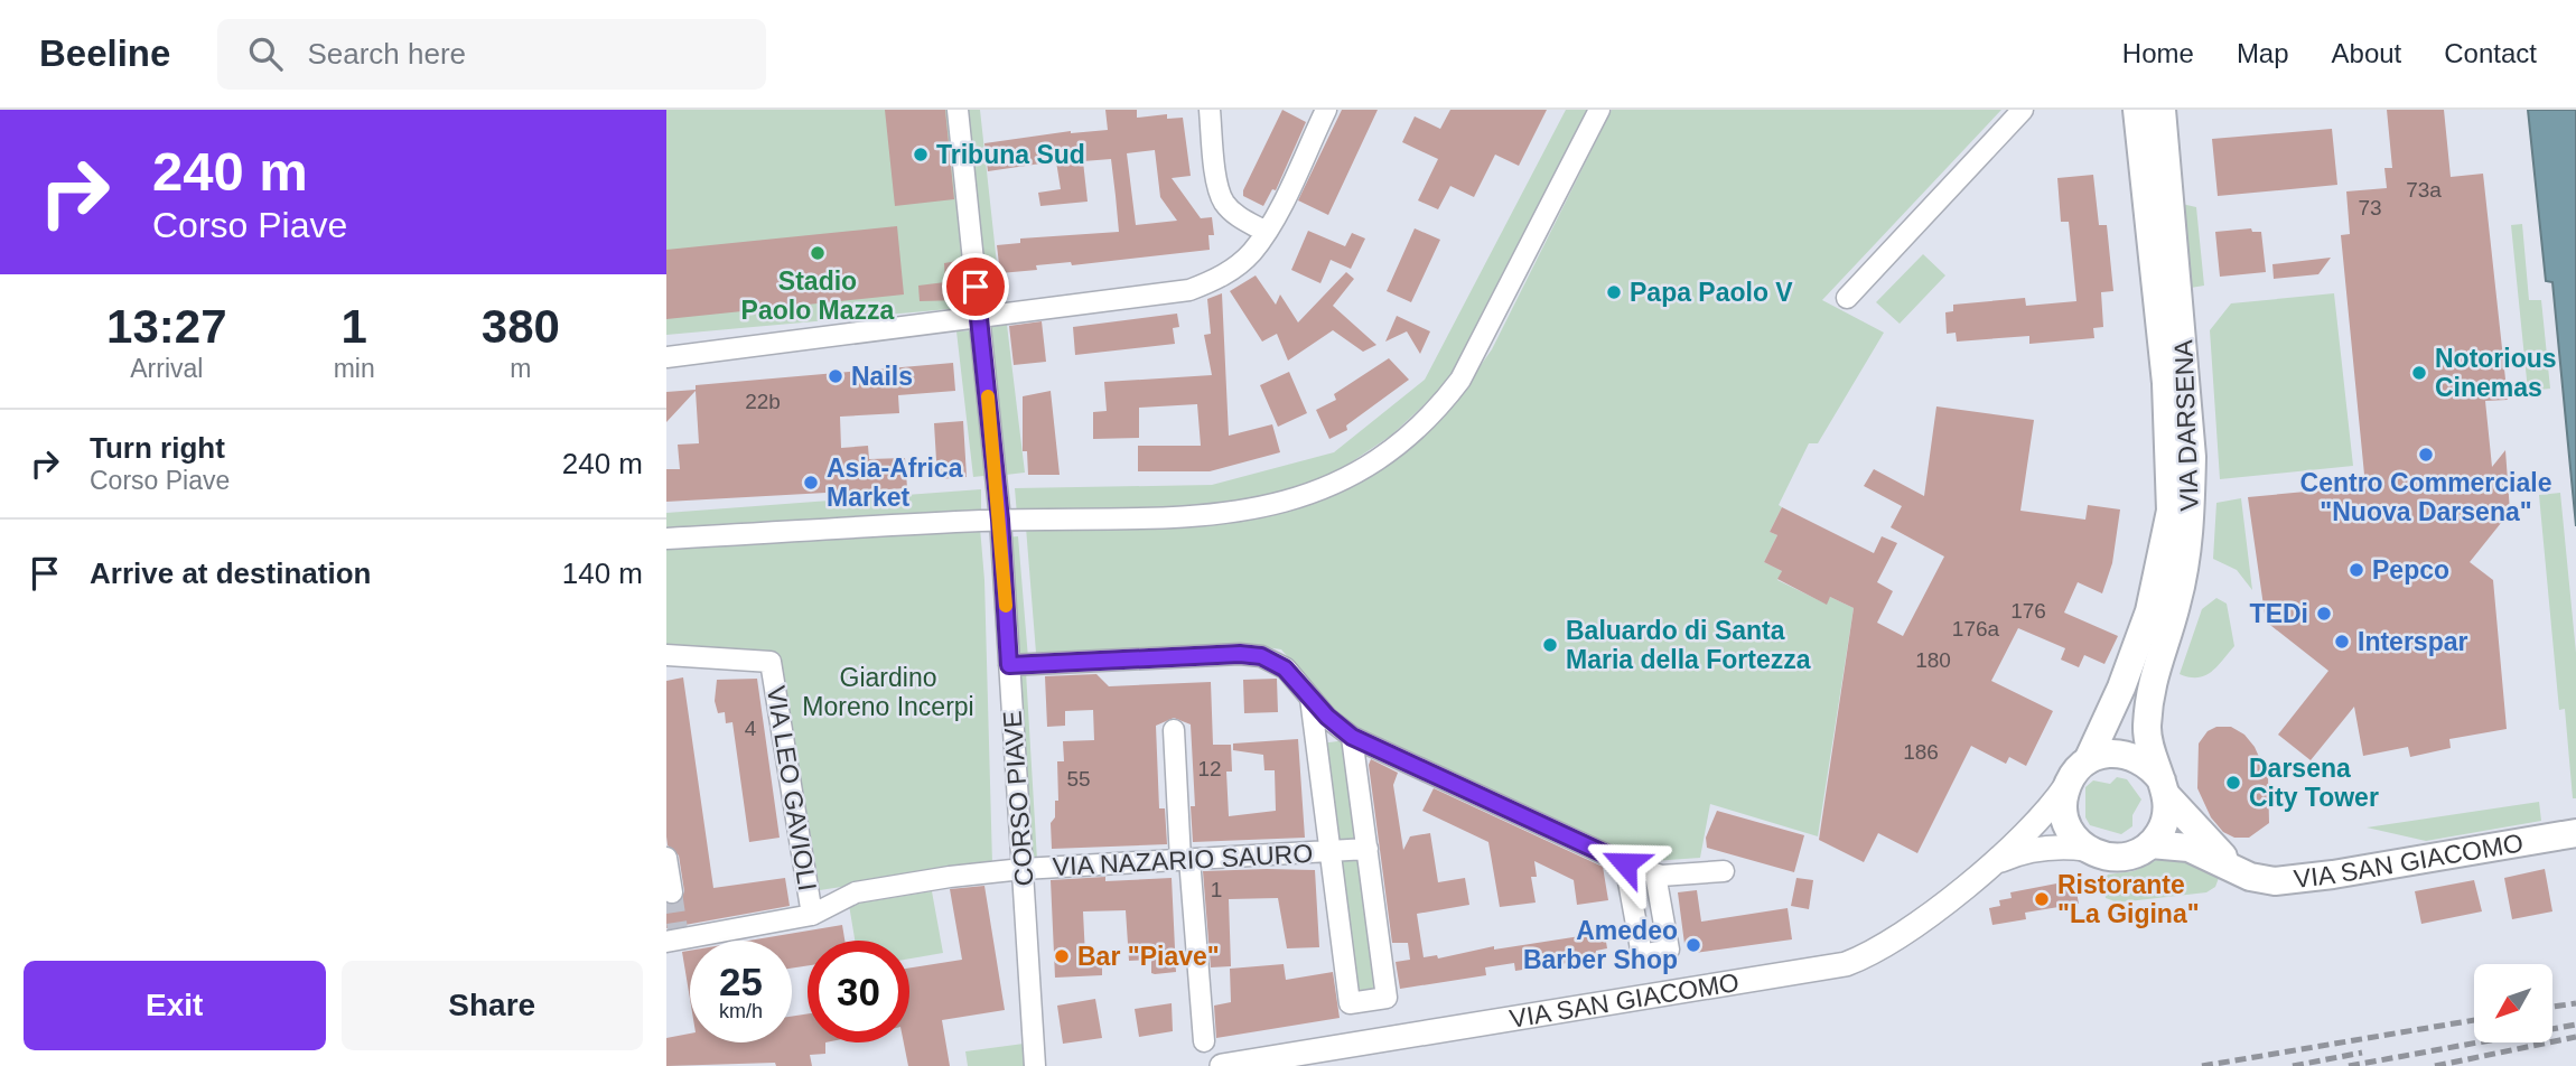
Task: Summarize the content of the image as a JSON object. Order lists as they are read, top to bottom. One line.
{"streets":{"main road":["VIA DARSENA","VIA SAN GIACOMO"],"street":["VIA LEO GAVIOLI","CORSO PIAVE","VIA NAZARIO SAURO"]},"crossings":[["VIA DARSENA","VIA SAN GIACOMO"],["VIA LEO GAVIOLI","VIA NAZARIO SAURO"],["CORSO PIAVE","VIA NAZARIO SAURO"]],"parks":["Giardino Moreno Incerpi"],"places":["Tribuna Sud","Stadio Paolo Mazza","Papa Paolo V","Notorious Cinemas","Nails","Centro Commerciale \"Nuova Darsena\"","Asia-Africa Market","Pepco","TEDi","Interspar","Baluardo di Santa Maria della Fortezza","Darsena City Tower","Ristorante \"La Gigina\"","Amedeo Barber Shop","Bar \"Piave\""],"house_numbers":["73a","73","22b","176","176a","180","4","186","12","55","1"],"north":"bottom left","page":{"header":"Beeline","search":"Search here","nav":["Home","Map","About","Contact"],"turn":["240 m","Corso Piave"],"eta":["13:27","Arrival","1","min","380","m"],"list":[{"name":"Turn right","note":"Corso Piave","value":"240 m"},{"name":"Arrive at destination","value":"140 m"}],"speed":"25 km/h","limit":"30","buttons":["Exit","Share"]}}
